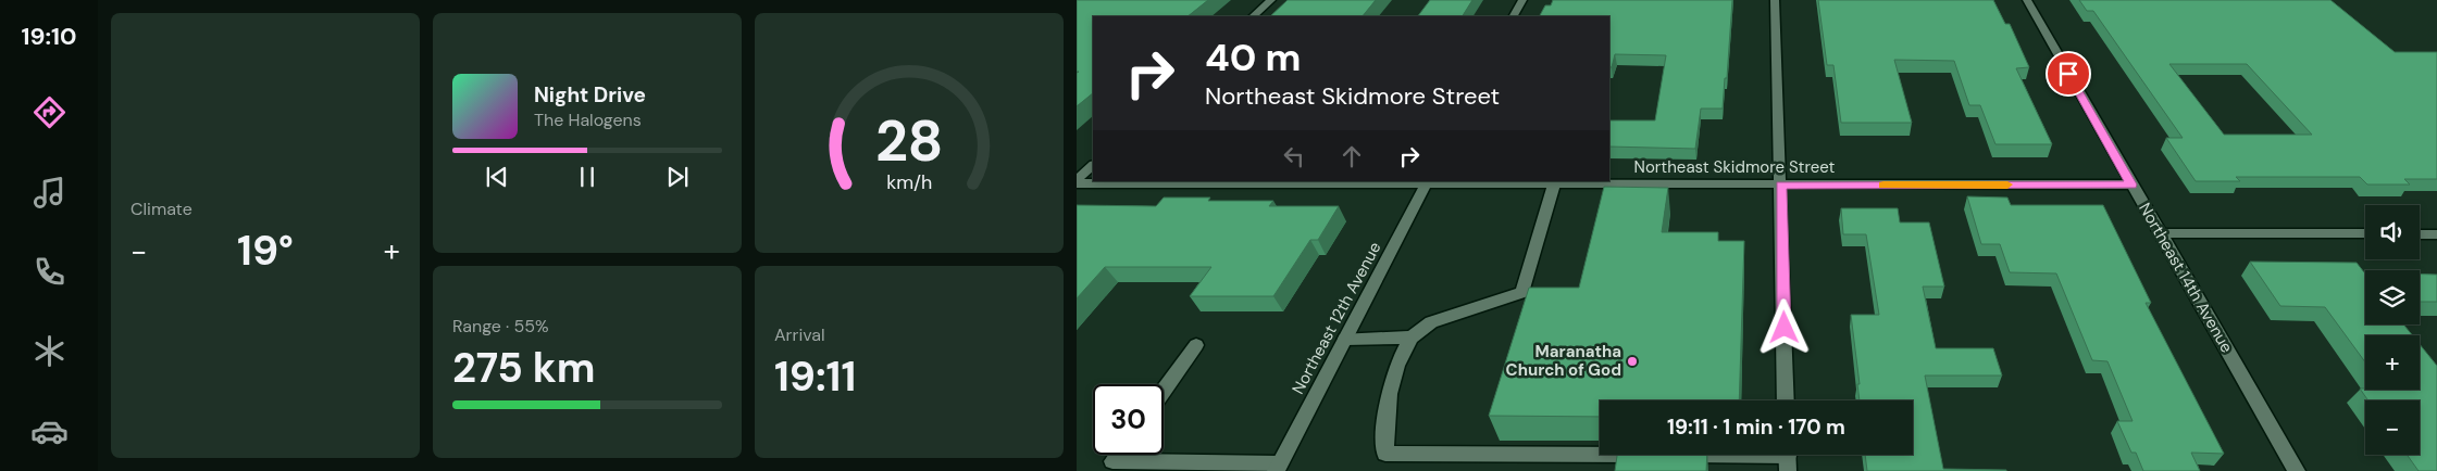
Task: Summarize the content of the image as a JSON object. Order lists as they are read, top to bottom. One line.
{"streets":{"street":["Northeast Skidmore Street","Northeast 14th Avenue","Northeast 12th Avenue"]},"crossings":[["Northeast Skidmore Street","Northeast 14th Avenue"],["Northeast Skidmore Street","Northeast 12th Avenue"]],"places":["Maranatha Church of God"],"page":{"tabs":"19:10","tile":["Climate",["Range · 55%","275 km"],["Arrival","19:11"]],"turn":["40 m","Northeast Skidmore Street"],"song":["Night Drive","The Halogens"],"map_buttons":["+","−"],"heat":["−","19°","+"],"limit":"30","trip":"19:11 · 1 min · 170 m","gauge":["28","km/h"]}}
